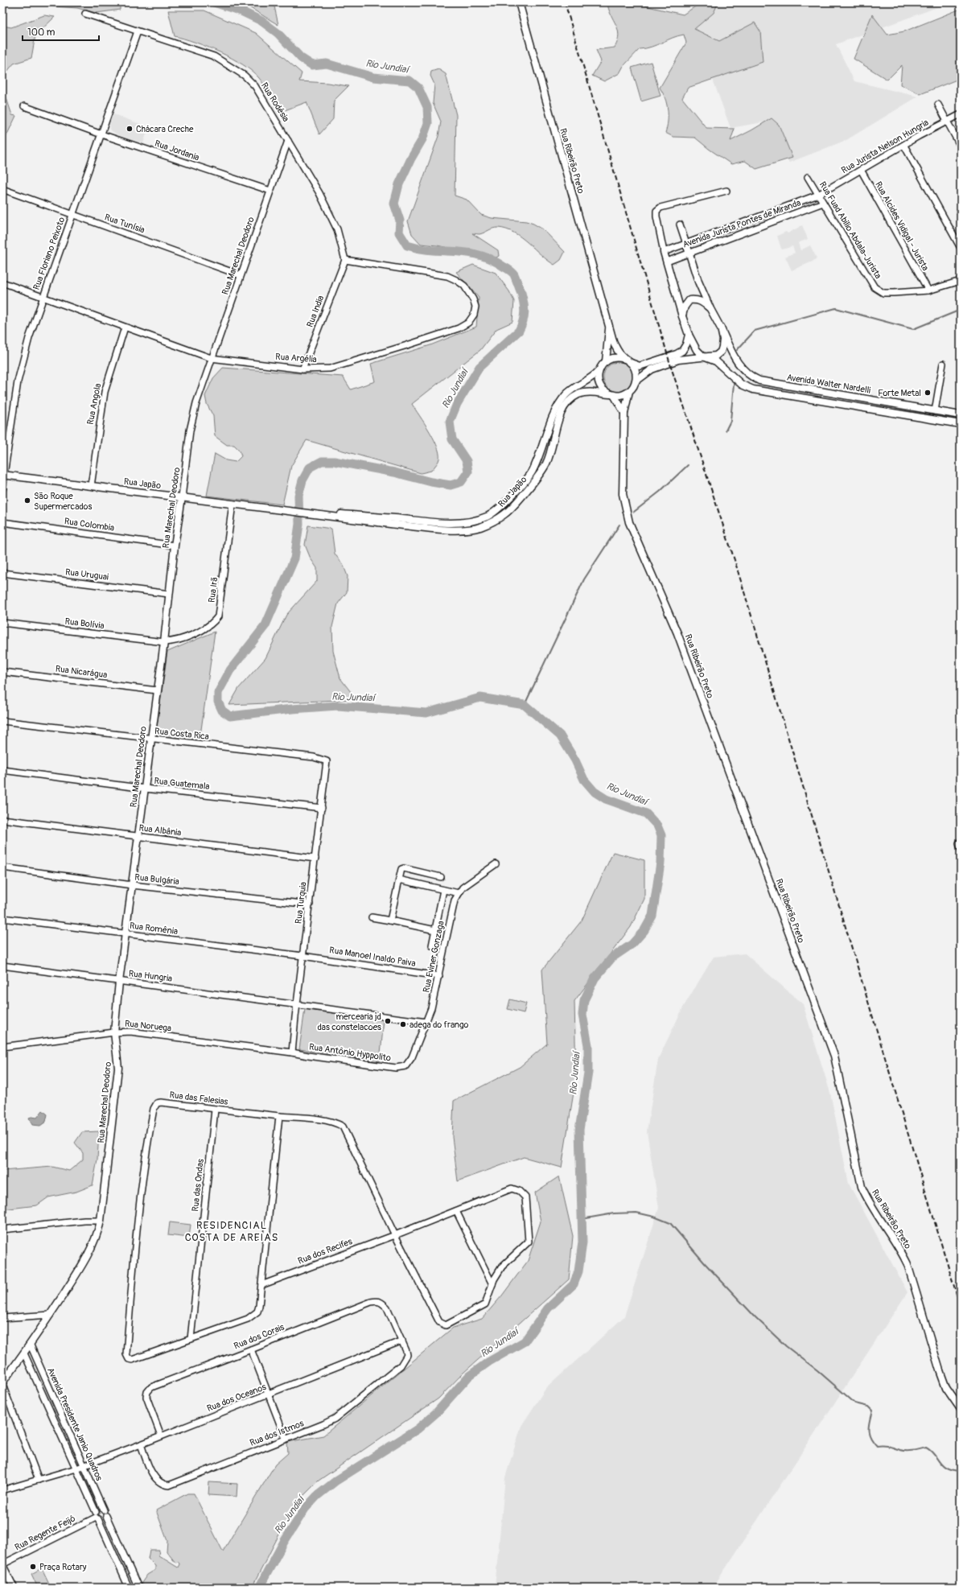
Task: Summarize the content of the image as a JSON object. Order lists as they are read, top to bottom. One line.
{"streets":{"street":["Rua Rodésia","Rua Jurista Nelson Hungria","Rua Jordania","Rua Ribeirão Preto","Rua Tunísia","Avenida Jurista Pontes de Miranda","Rua Alcides Vidigal - Jurista","Rua Fuad Abilio Abdala-Jurista","Rua Floriano Peixoto","Rua Marechal Deodoro","Rua India","Rua Argélia","Avenida Walter Nardelli","Rua Angola","Rua Japão","Rua Colombia","Rua Uruguai","Rua Irã","Rua Bolívia","Rua Nicarágua","Rua Costa Rica","Rua Guatemala","Rua Albânia","Rua Bulgária","Rua Turquia","Rua Romênia","Rua Manoel Inaldo Paiva","Rua Eviner Gonzaga","Rua Hungria","Rua Noruega","Rua Antônio Hyppolito","Rua das Falesias","Rua das Ondas","Rua dos Recifes","Rua dos Corais","Rua dos Oceanos","Avenida Presidente Janio Quadros","Rua dos Istmos","Rua Regente Feijó"]},"crossings":[["Rua Rodésia","Rua Floriano Peixoto"],["Rua Rodésia","Rua Marechal Deodoro"],["Rua Rodésia","Rua India"],["Rua Rodésia","Rua Argélia"],["Rua Jurista Nelson Hungria","Avenida Jurista Pontes de Miranda"],["Rua Jurista Nelson Hungria","Rua Alcides Vidigal - Jurista"],["Rua Jurista Nelson Hungria","Rua Fuad Abilio Abdala-Jurista"],["Rua Jordania","Rua Floriano Peixoto"],["Rua Jordania","Rua Marechal Deodoro"],["Rua Ribeirão Preto","Rua Japão"],["Rua Tunísia","Rua Floriano Peixoto"],["Rua Tunísia","Rua Marechal Deodoro"],["Avenida Jurista Pontes de Miranda","Rua Fuad Abilio Abdala-Jurista"],["Avenida Jurista Pontes de Miranda","Avenida Walter Nardelli"],["Rua Alcides Vidigal - Jurista","Rua Fuad Abilio Abdala-Jurista"],["Rua Floriano Peixoto","Rua Argélia"],["Rua Floriano Peixoto","Rua Japão"],["Rua Marechal Deodoro","Rua Argélia"],["Rua Marechal Deodoro","Rua Japão"],["Rua Marechal Deodoro","Rua Colombia"],["Rua Marechal Deodoro","Rua Uruguai"],["Rua Marechal Deodoro","Rua Irã"],["Rua Marechal Deodoro","Rua Bolívia"],["Rua Marechal Deodoro","Rua Nicarágua"],["Rua Marechal Deodoro","Rua Costa Rica"],["Rua Marechal Deodoro","Rua Guatemala"],["Rua Marechal Deodoro","Rua Albânia"],["Rua Marechal Deodoro","Rua Bulgária"],["Rua Marechal Deodoro","Rua Romênia"],["Rua Marechal Deodoro","Rua Hungria"],["Rua Marechal Deodoro","Rua Noruega"],["Rua Marechal Deodoro","Avenida Presidente Janio Quadros"],["Rua India","Rua Argélia"],["Rua Argélia","Rua Angola"],["Rua Angola","Rua Japão"],["Rua Japão","Rua Irã"],["Rua Irã","Rua Bolívia"],["Rua Costa Rica","Rua Turquia"],["Rua Guatemala","Rua Turquia"],["Rua Albânia","Rua Turquia"],["Rua Bulgária","Rua Turquia"],["Rua Turquia","Rua Romênia"],["Rua Turquia","Rua Manoel Inaldo Paiva"],["Rua Turquia","Rua Hungria"],["Rua Turquia","Rua Noruega"],["Rua Turquia","Rua Antônio Hyppolito"],["Rua Romênia","Rua Manoel Inaldo Paiva"],["Rua Manoel Inaldo Paiva","Rua Eviner Gonzaga"],["Rua Eviner Gonzaga","Rua Hungria"],["Rua Eviner Gonzaga","Rua Antônio Hyppolito"],["Rua Noruega","Rua Antônio Hyppolito"],["Rua das Falesias","Rua das Ondas"],["Rua das Falesias","Rua dos Recifes"],["Rua dos Corais","Rua dos Oceanos"],["Rua dos Corais","Rua dos Istmos"],["Rua dos Oceanos","Avenida Presidente Janio Quadros"],["Rua dos Oceanos","Rua dos Istmos"],["Avenida Presidente Janio Quadros","Rua Regente Feijó"]],"districts":["RESIDENCIAL COSTA DE AREIAS"],"water":["Rio Jundiaí"],"places":["Chácara Creche","Forte Metal","São Roque Supermercados","mercearia jd das constelacoes","adega do frango","Praça Rotary"],"scale_bar":"100 m"}
